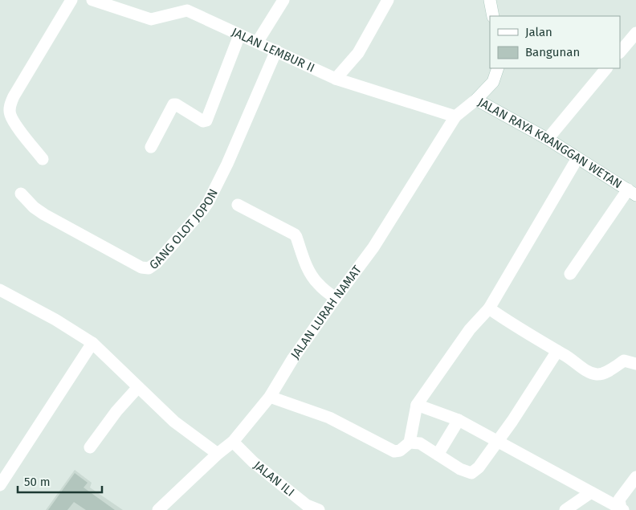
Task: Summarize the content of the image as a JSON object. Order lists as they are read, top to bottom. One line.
{"streets":{"street":["JALAN LEMBUR II","JALAN RAYA KRANGGAN WETAN","GANG OLOT JOPON","JALAN LURAH NAMAT","JALAN ILI"]},"crossings":[["JALAN LEMBUR II","GANG OLOT JOPON"],["JALAN LEMBUR II","JALAN LURAH NAMAT"],["JALAN RAYA KRANGGAN WETAN","JALAN LURAH NAMAT"],["JALAN LURAH NAMAT","JALAN ILI"]],"legend":["Jalan","Bangunan"],"scale_bar":"50 m"}
